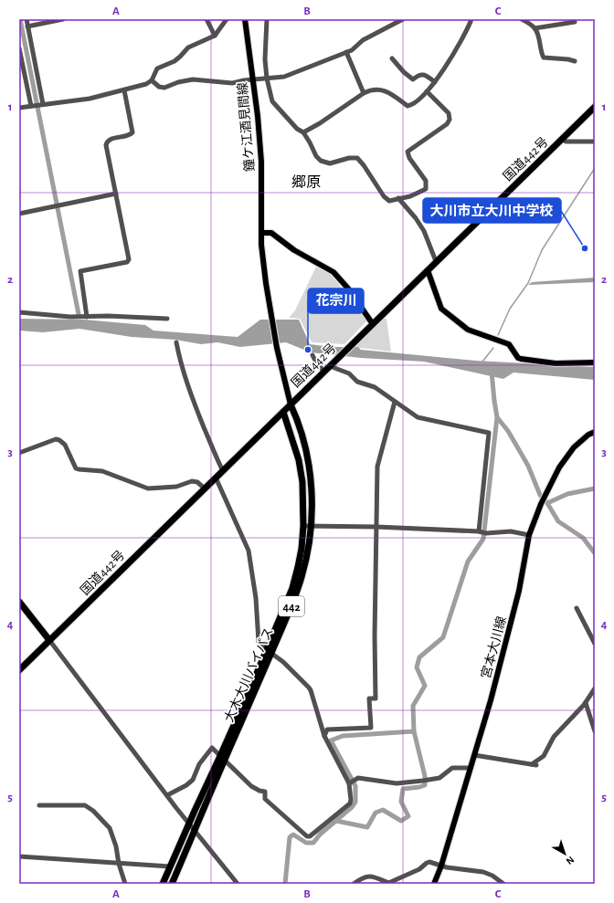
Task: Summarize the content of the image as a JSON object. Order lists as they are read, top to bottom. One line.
{"streets":{"highway":["国道442号","442","大木大川バイパス"],"main road":["鐘ケ江酒見間線","宮本大川線"]},"crossings":[["鐘ケ江酒見間線","国道442号"],["鐘ケ江酒見間線","大木大川バイパス"],["国道442号","大木大川バイパス"]],"districts":["郷原"],"places":["大川市立大川中学校","花宗川"],"north":"bottom right","grid":{"columns":["A","B","C"],"rows":["1","2","3","4","5"]}}
